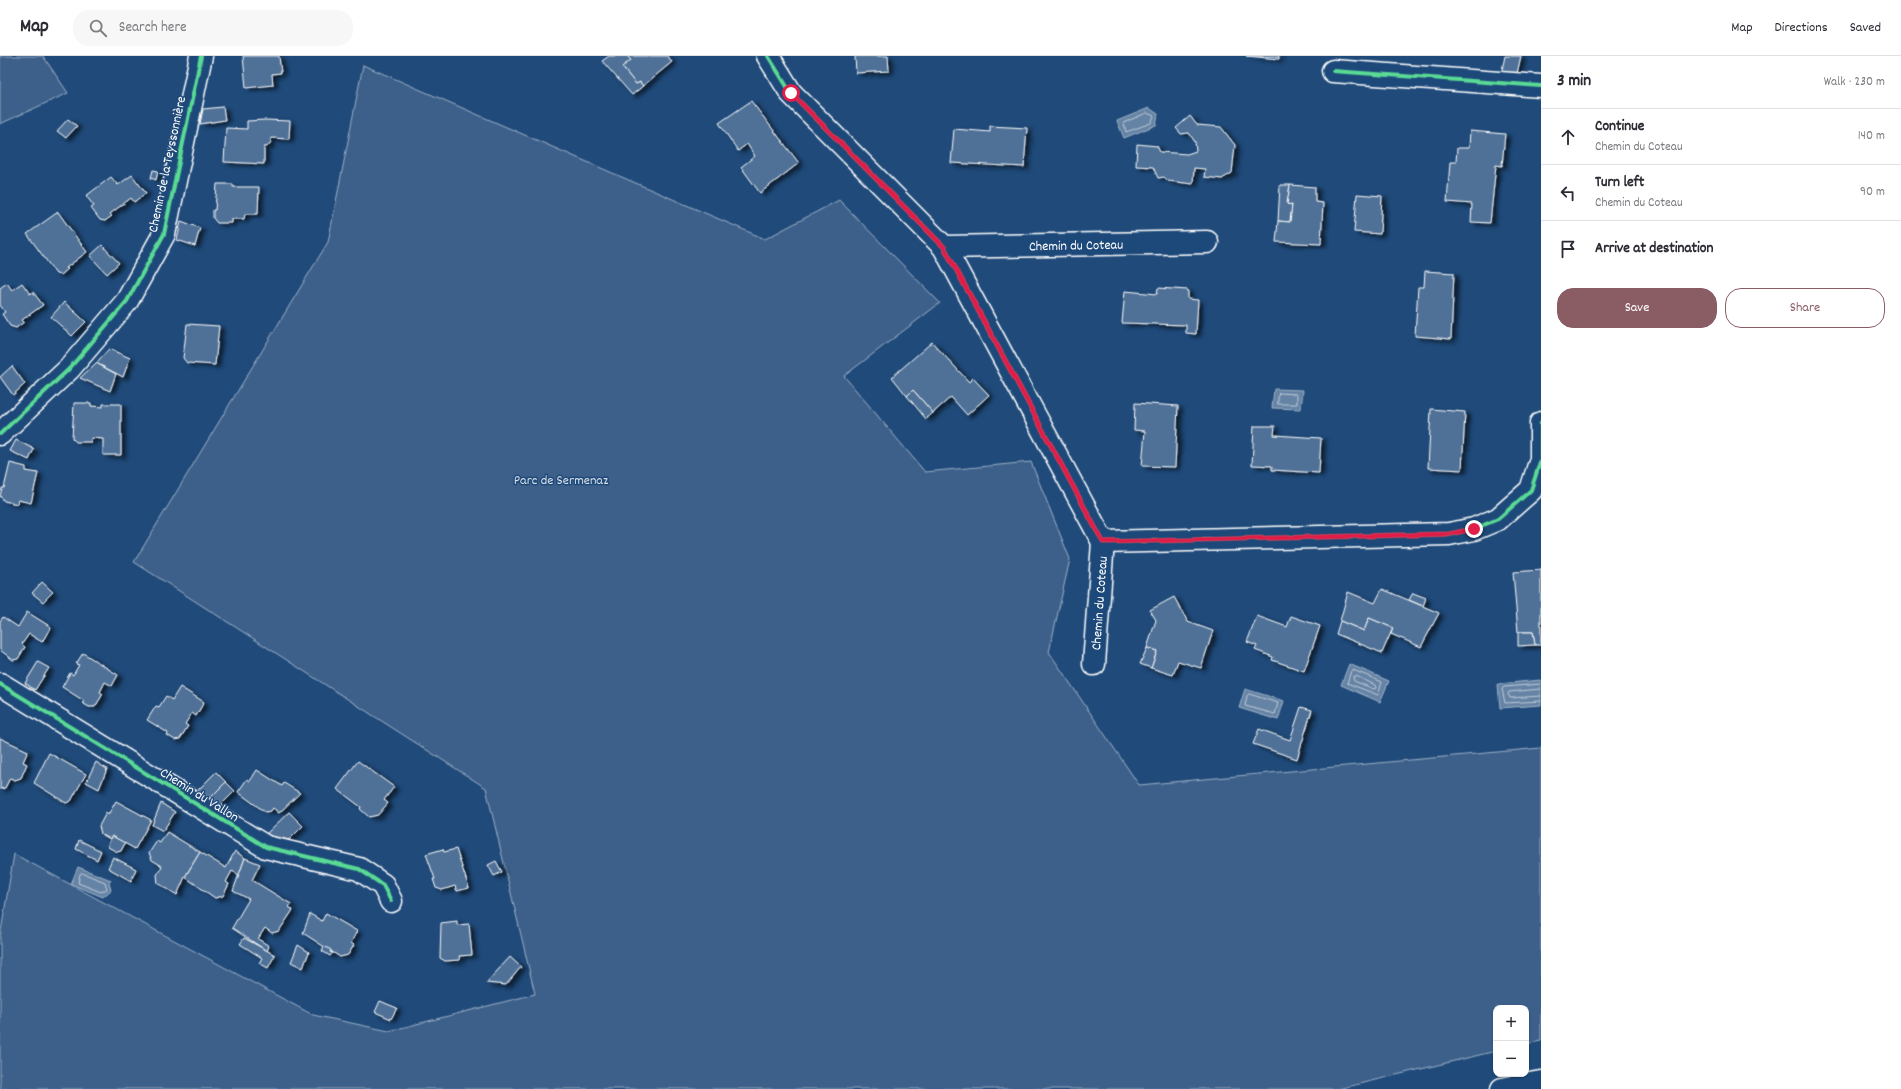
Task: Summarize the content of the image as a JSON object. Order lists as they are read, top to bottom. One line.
{"streets":{"main road":["Chemin de la Teyssonnière","Chemin du Coteau","Chemin du Vallon"]},"parks":["Parc de Sermenaz"],"page":{"header":"Map","search":"Search here","nav":["Map","Directions","Saved"],"heading":["3 min","Walk · 230 m"],"list":[["Continue","Chemin du Coteau","140 m"],["Turn left","Chemin du Coteau","90 m"],"Arrive at destination"],"buttons":["Save","Share"],"map_buttons":["+","−"]}}
